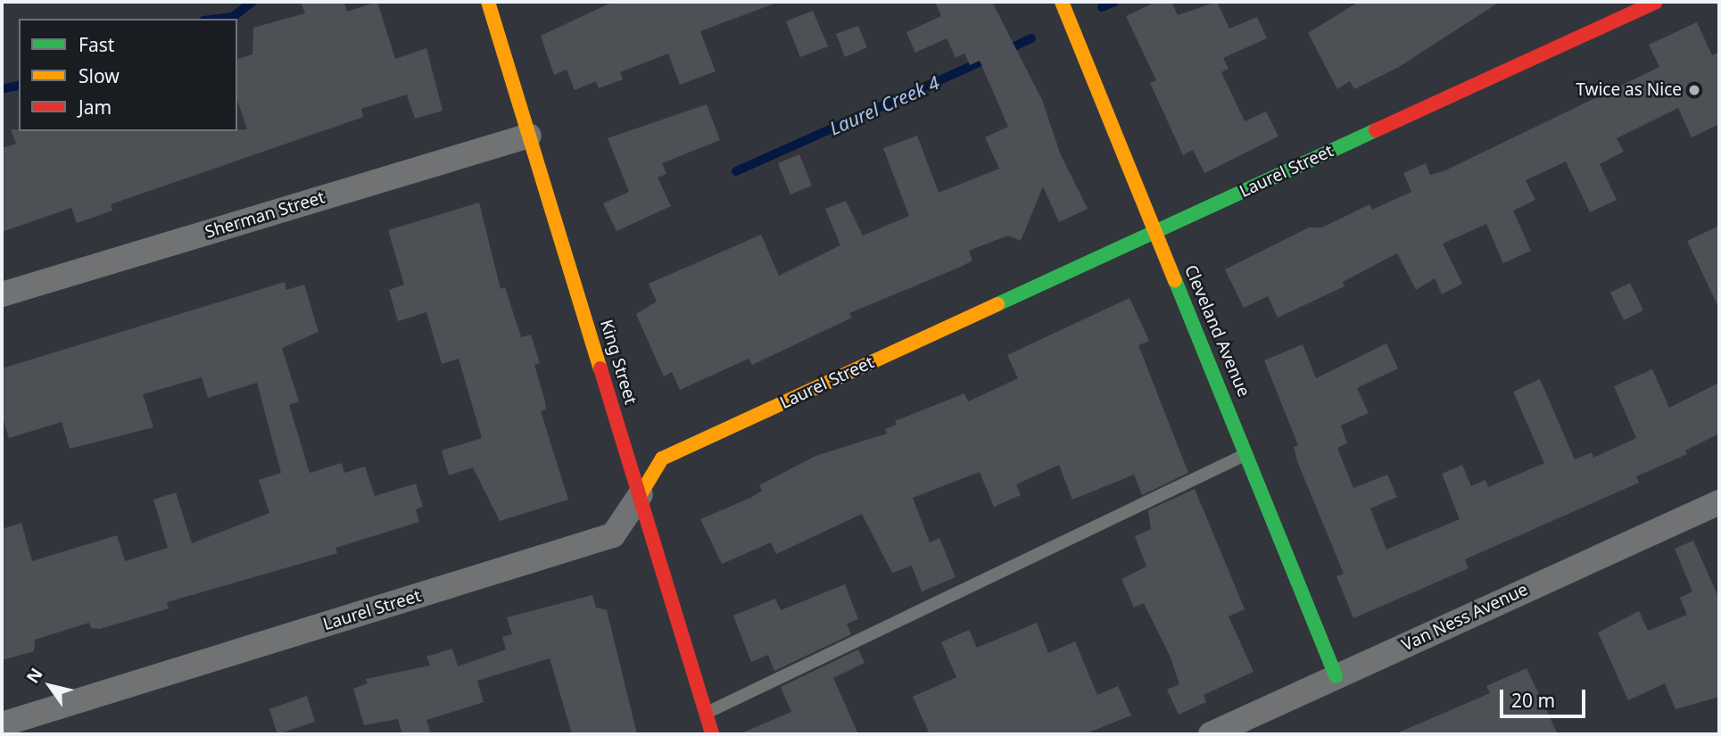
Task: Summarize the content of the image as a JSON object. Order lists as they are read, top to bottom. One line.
{"streets":{"street":["Laurel Street","Sherman Street","Cleveland Avenue","King Street","Van Ness Avenue"]},"crossings":[["Laurel Street","Cleveland Avenue"],["Laurel Street","King Street"],["Sherman Street","King Street"],["Cleveland Avenue","Van Ness Avenue"]],"water":["Laurel Creek 4"],"places":["Twice as Nice"],"legend":["Fast","Slow","Jam"],"scale_bar":"20 m","north":"top left"}
